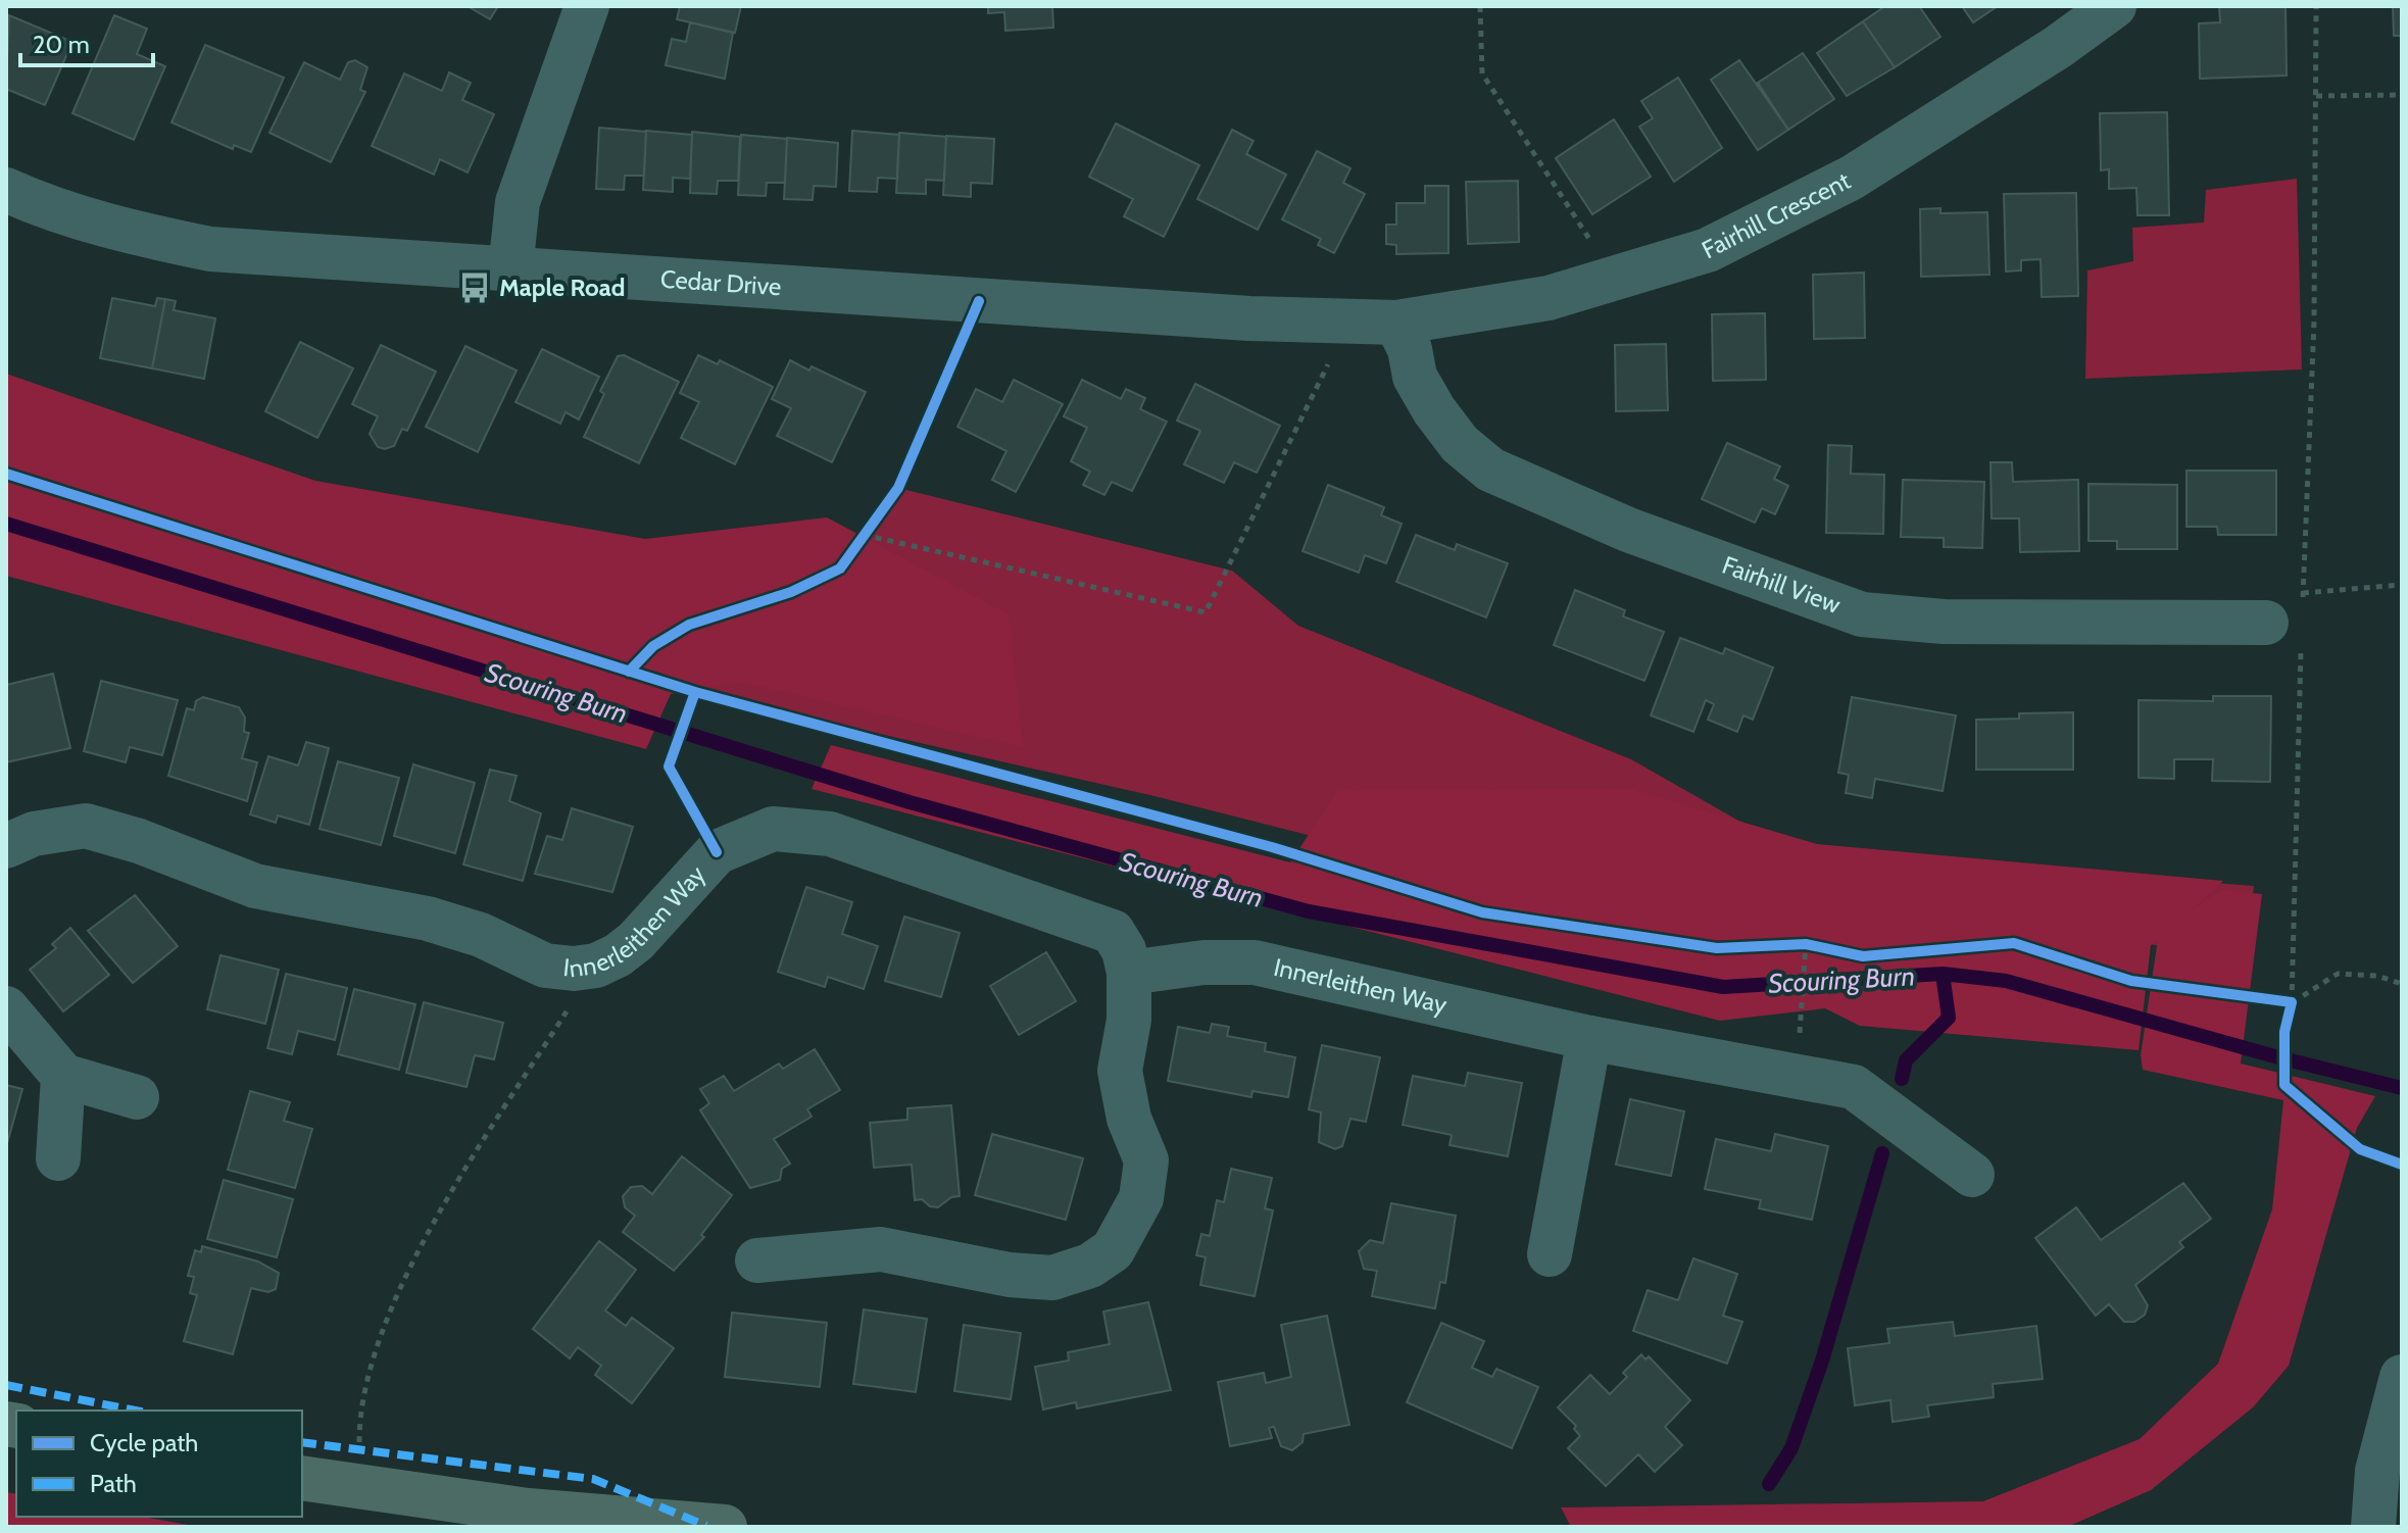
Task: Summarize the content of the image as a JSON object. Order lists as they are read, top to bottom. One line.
{"streets":{"street":["Fairhill Crescent","Cedar Drive","Fairhill View","Innerleithen Way"]},"crossings":[["Fairhill Crescent","Cedar Drive"],["Fairhill Crescent","Fairhill View"],["Cedar Drive","Fairhill View"]],"water":["Scouring Burn"],"places":{"bus stop":["Maple Road"]},"legend":["Cycle path","Path"],"scale_bar":"20 m"}
